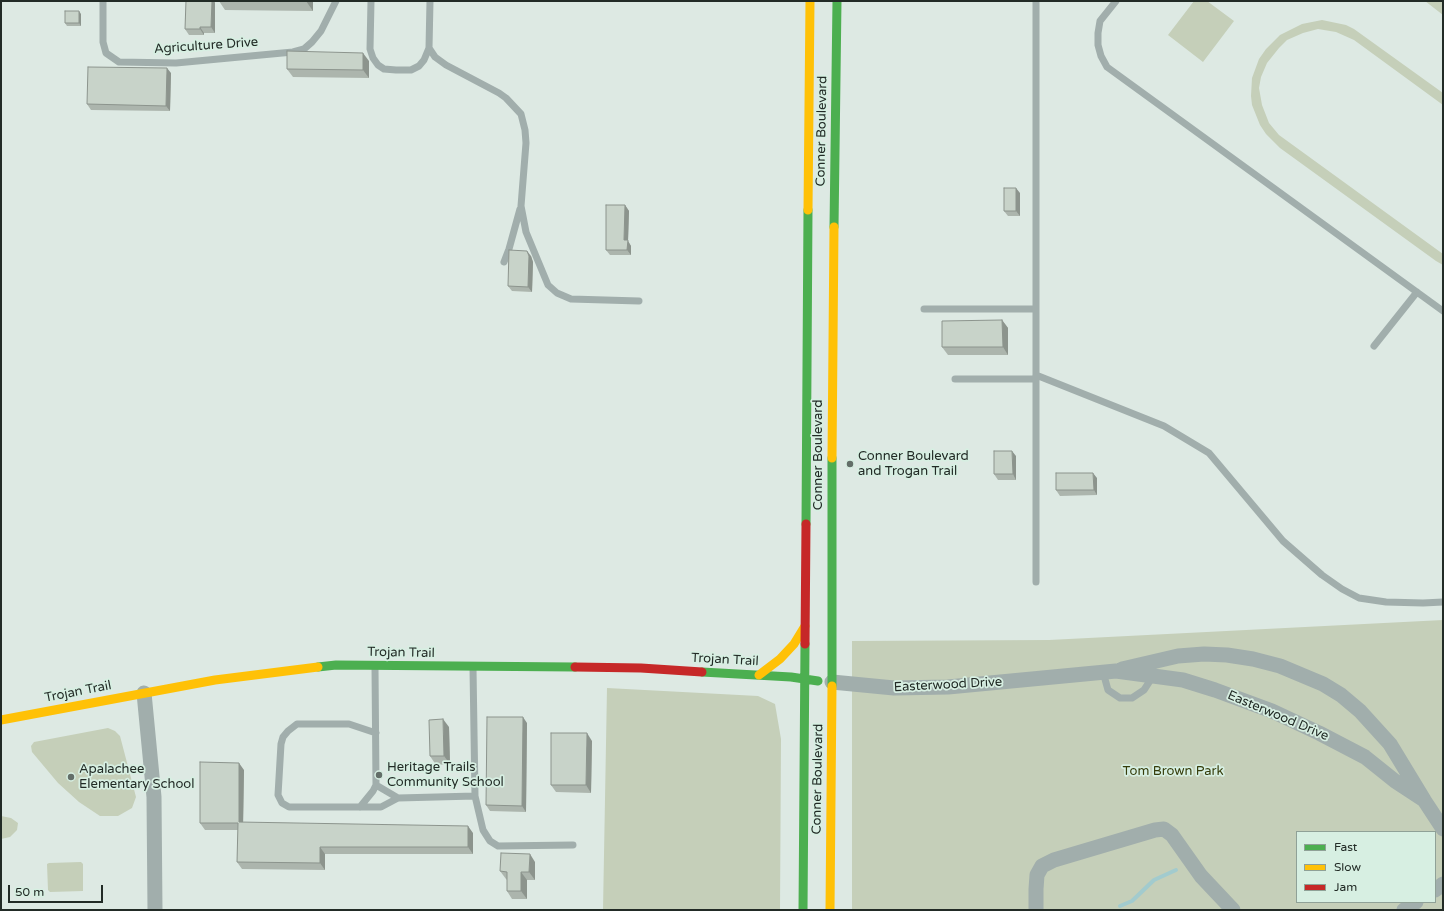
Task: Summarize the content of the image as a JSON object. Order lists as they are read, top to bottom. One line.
{"streets":{"main road":["Conner Boulevard","Trojan Trail","Easterwood Drive"],"lane":["Agriculture Drive"]},"crossings":[["Conner Boulevard","Trojan Trail"],["Conner Boulevard","Easterwood Drive"],["Trojan Trail","Easterwood Drive"]],"parks":["Tom Brown Park"],"places":["Conner Boulevard and Trogan Trail","Heritage Trails Community School","Apalachee Elementary School"],"legend":["Fast","Slow","Jam"],"scale_bar":"50 m"}
